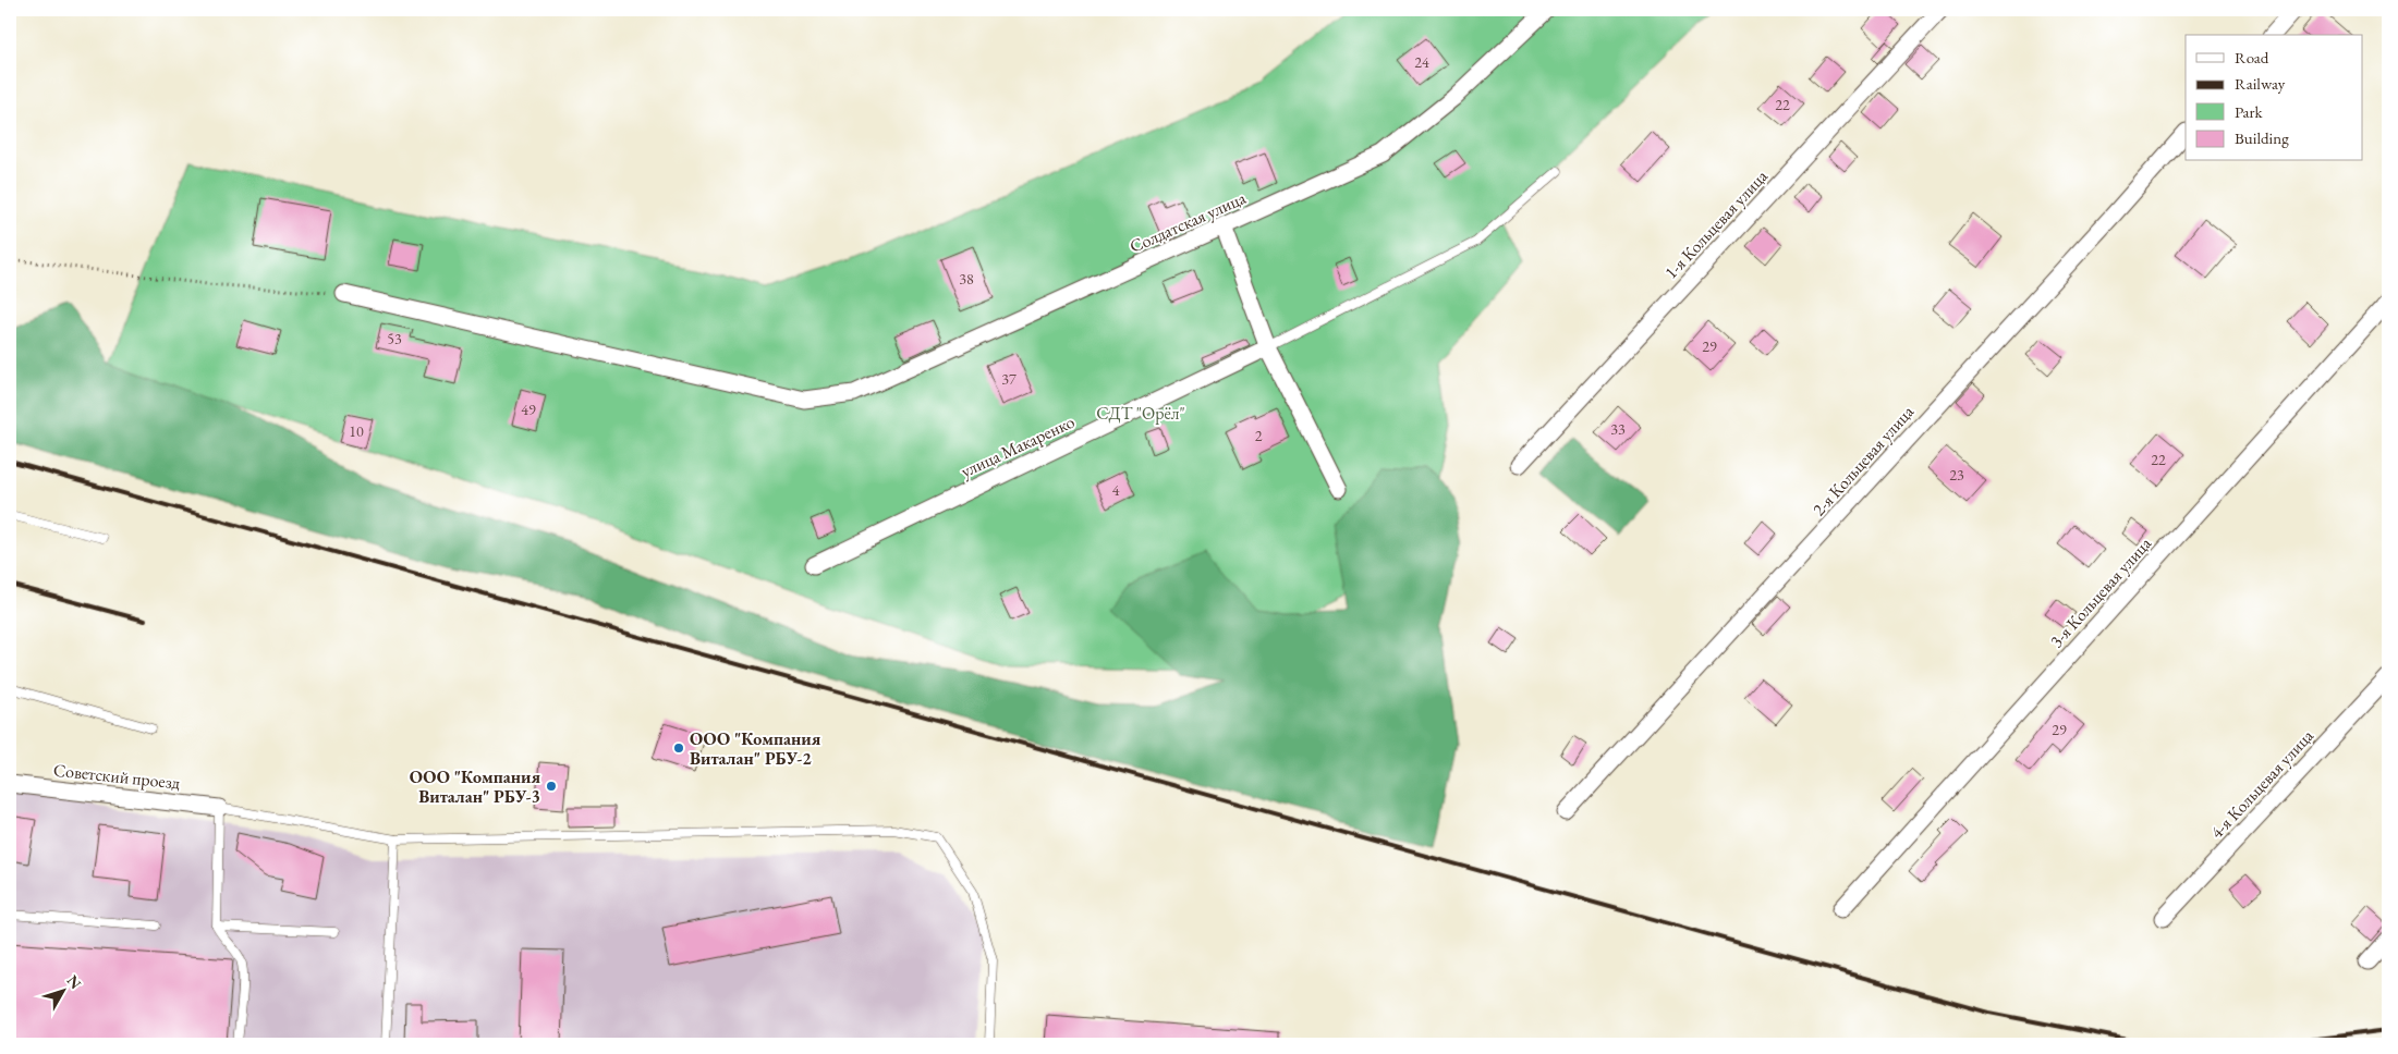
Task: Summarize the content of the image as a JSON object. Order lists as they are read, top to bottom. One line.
{"streets":{"street":["Солдатская улица","1-я Кольцевая улица","улица Макаренко","2-я Кольцевая улица","3-я Кольцевая улица","Советский проезд","4-я Кольцевая улица"]},"parks":["СДТ \"Орёл\""],"places":["ООО \"Компания Виталан\" РБУ-2","ООО \"Компания Виталан\" РБУ-3"],"house_numbers":["24","22","38","53","29","37","49","33","10","2","22","23","4","29"],"legend":["Road","Railway","Park","Building"],"north":"top right"}
